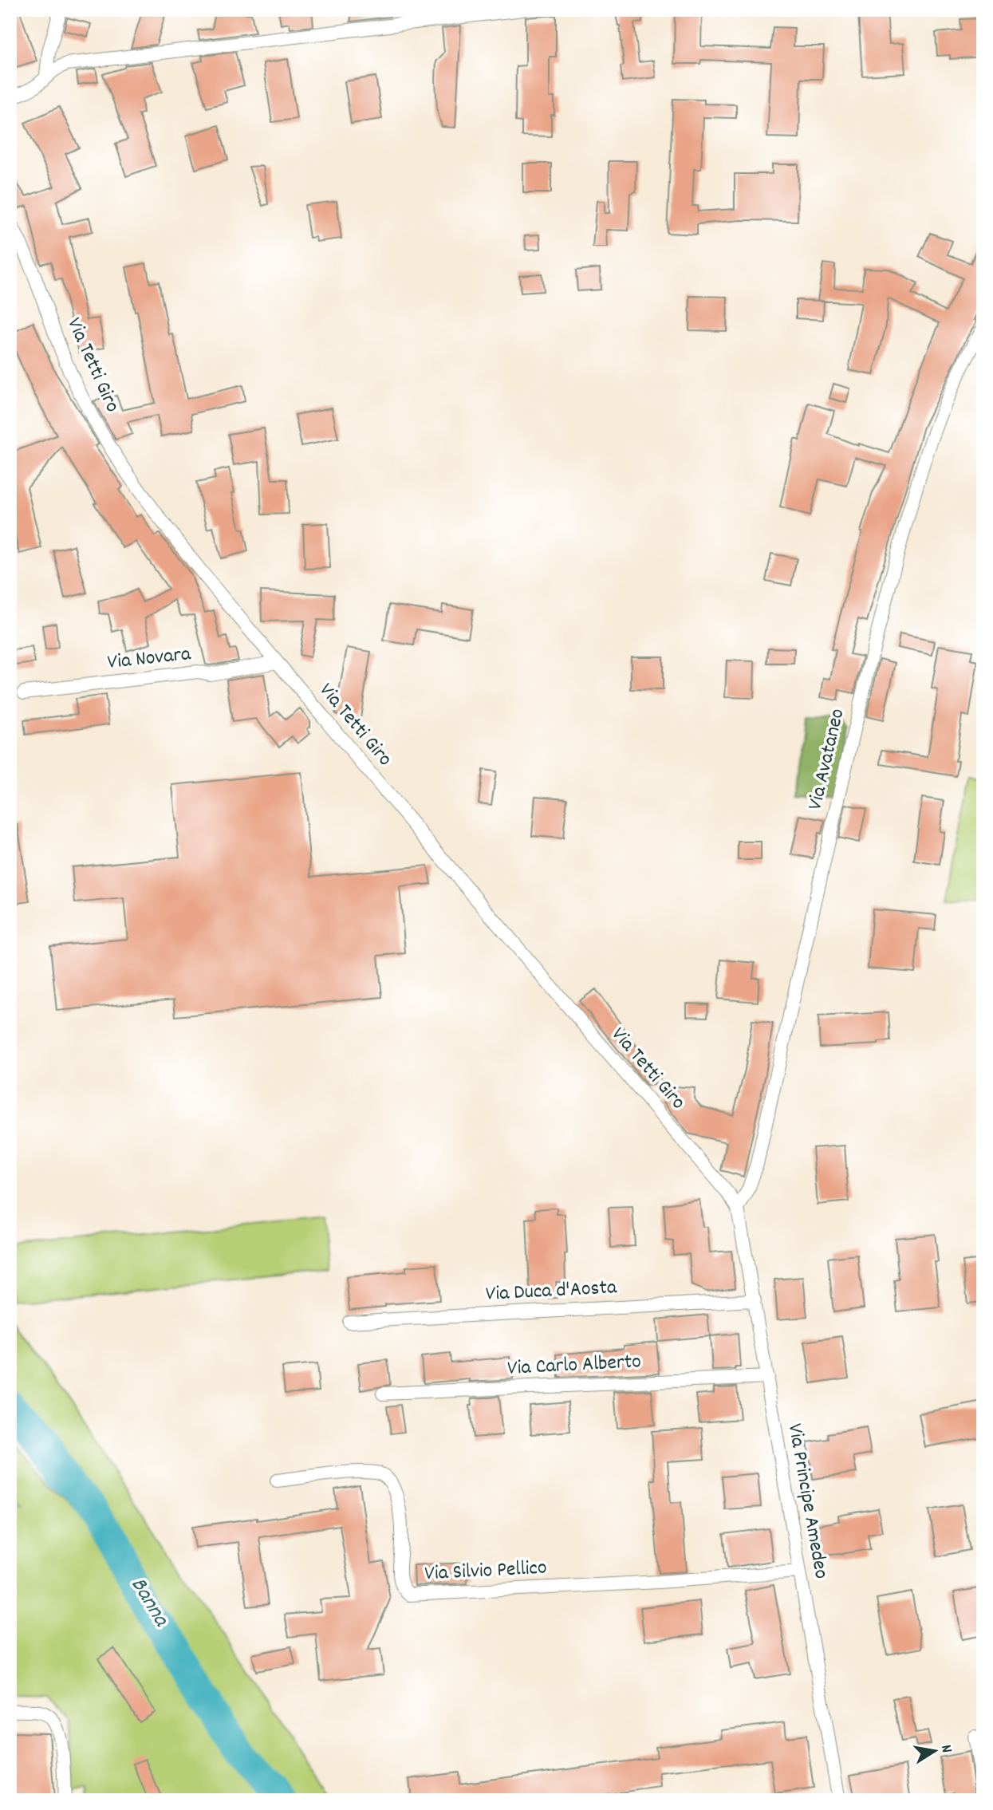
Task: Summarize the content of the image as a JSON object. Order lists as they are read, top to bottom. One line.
{"streets":{"street":["Via Tetti Giro","Via Novara","Via Avataneo","Via Duca d'Aosta","Via Carlo Alberto","Via Principe Amedeo","Via Silvio Pellico"]},"crossings":[["Via Tetti Giro","Via Novara"],["Via Tetti Giro","Via Avataneo"],["Via Tetti Giro","Via Principe Amedeo"],["Via Avataneo","Via Principe Amedeo"],["Via Duca d'Aosta","Via Principe Amedeo"],["Via Carlo Alberto","Via Principe Amedeo"],["Via Principe Amedeo","Via Silvio Pellico"]],"water":["Banna"],"north":"right"}
